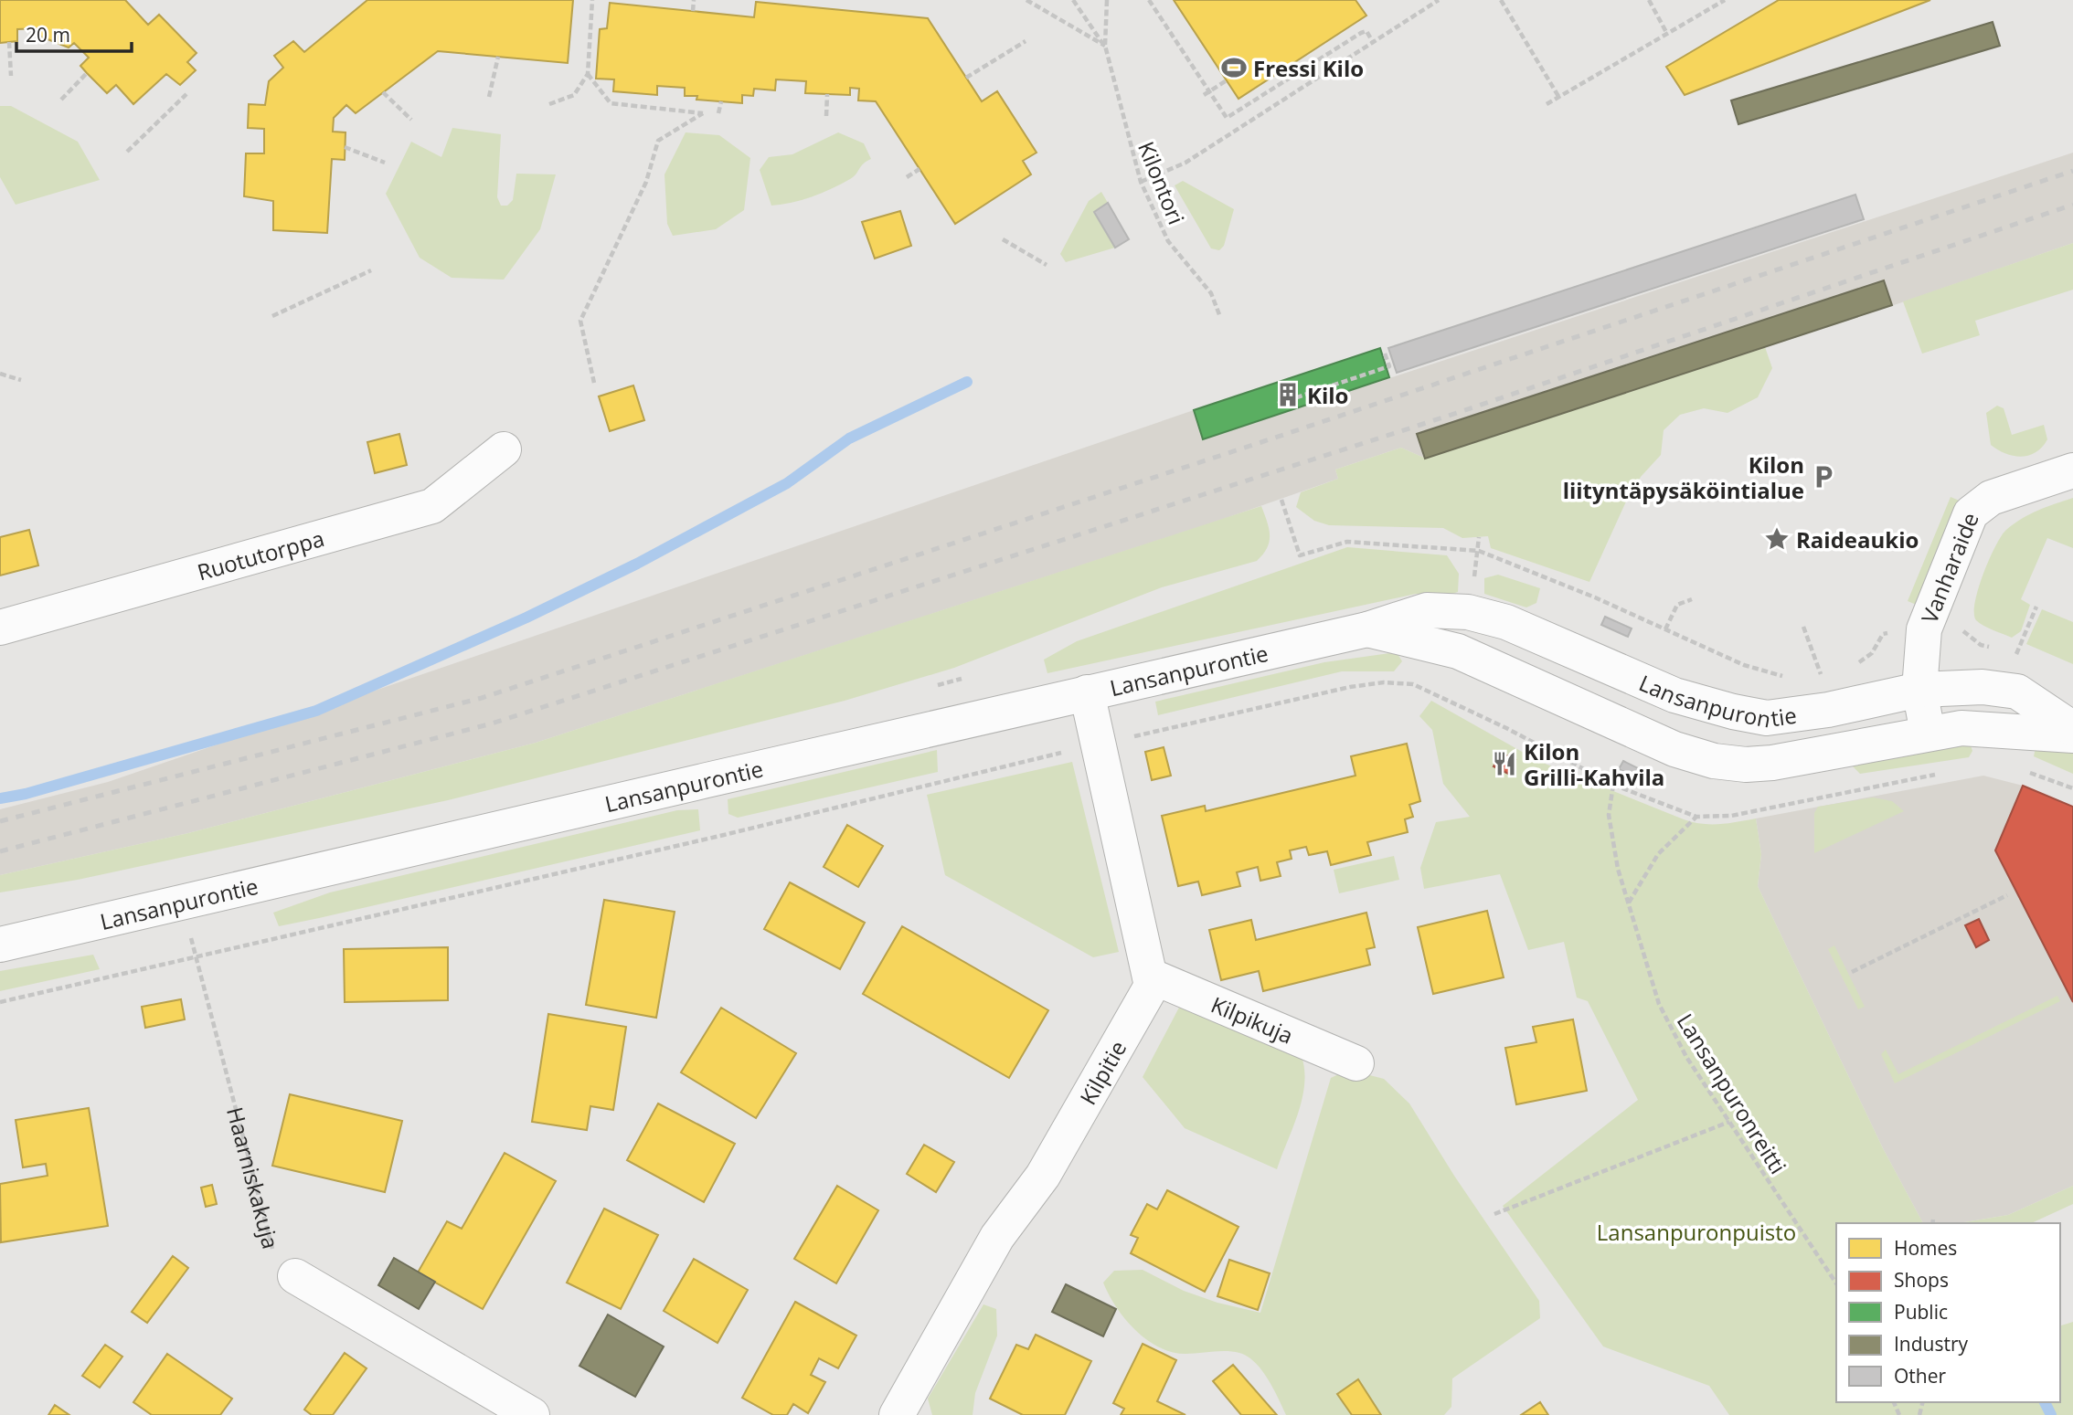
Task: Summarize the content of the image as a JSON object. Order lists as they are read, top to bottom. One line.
{"streets":{"street":["Ruotutorppa","Vanharaide","Lansanpurontie","Kilpikuja","Kilpitie","Haarniskakuja"],"path":["Kilontori","Lansanpuronreitti"]},"crossings":[["Vanharaide","Lansanpurontie"],["Lansanpurontie","Kilpitie"],["Kilpikuja","Kilpitie"]],"parks":["Lansanpuronpuisto"],"places":{"sports":["Fressi Kilo"],"building":["Kilo"],"parking":["Kilon liityntäpysäköintialue"],"place":["Raideaukio"],"restaurant":["Kilon Grilli-Kahvila"]},"legend":["Homes","Shops","Public","Industry","Other"],"scale_bar":"20 m"}
